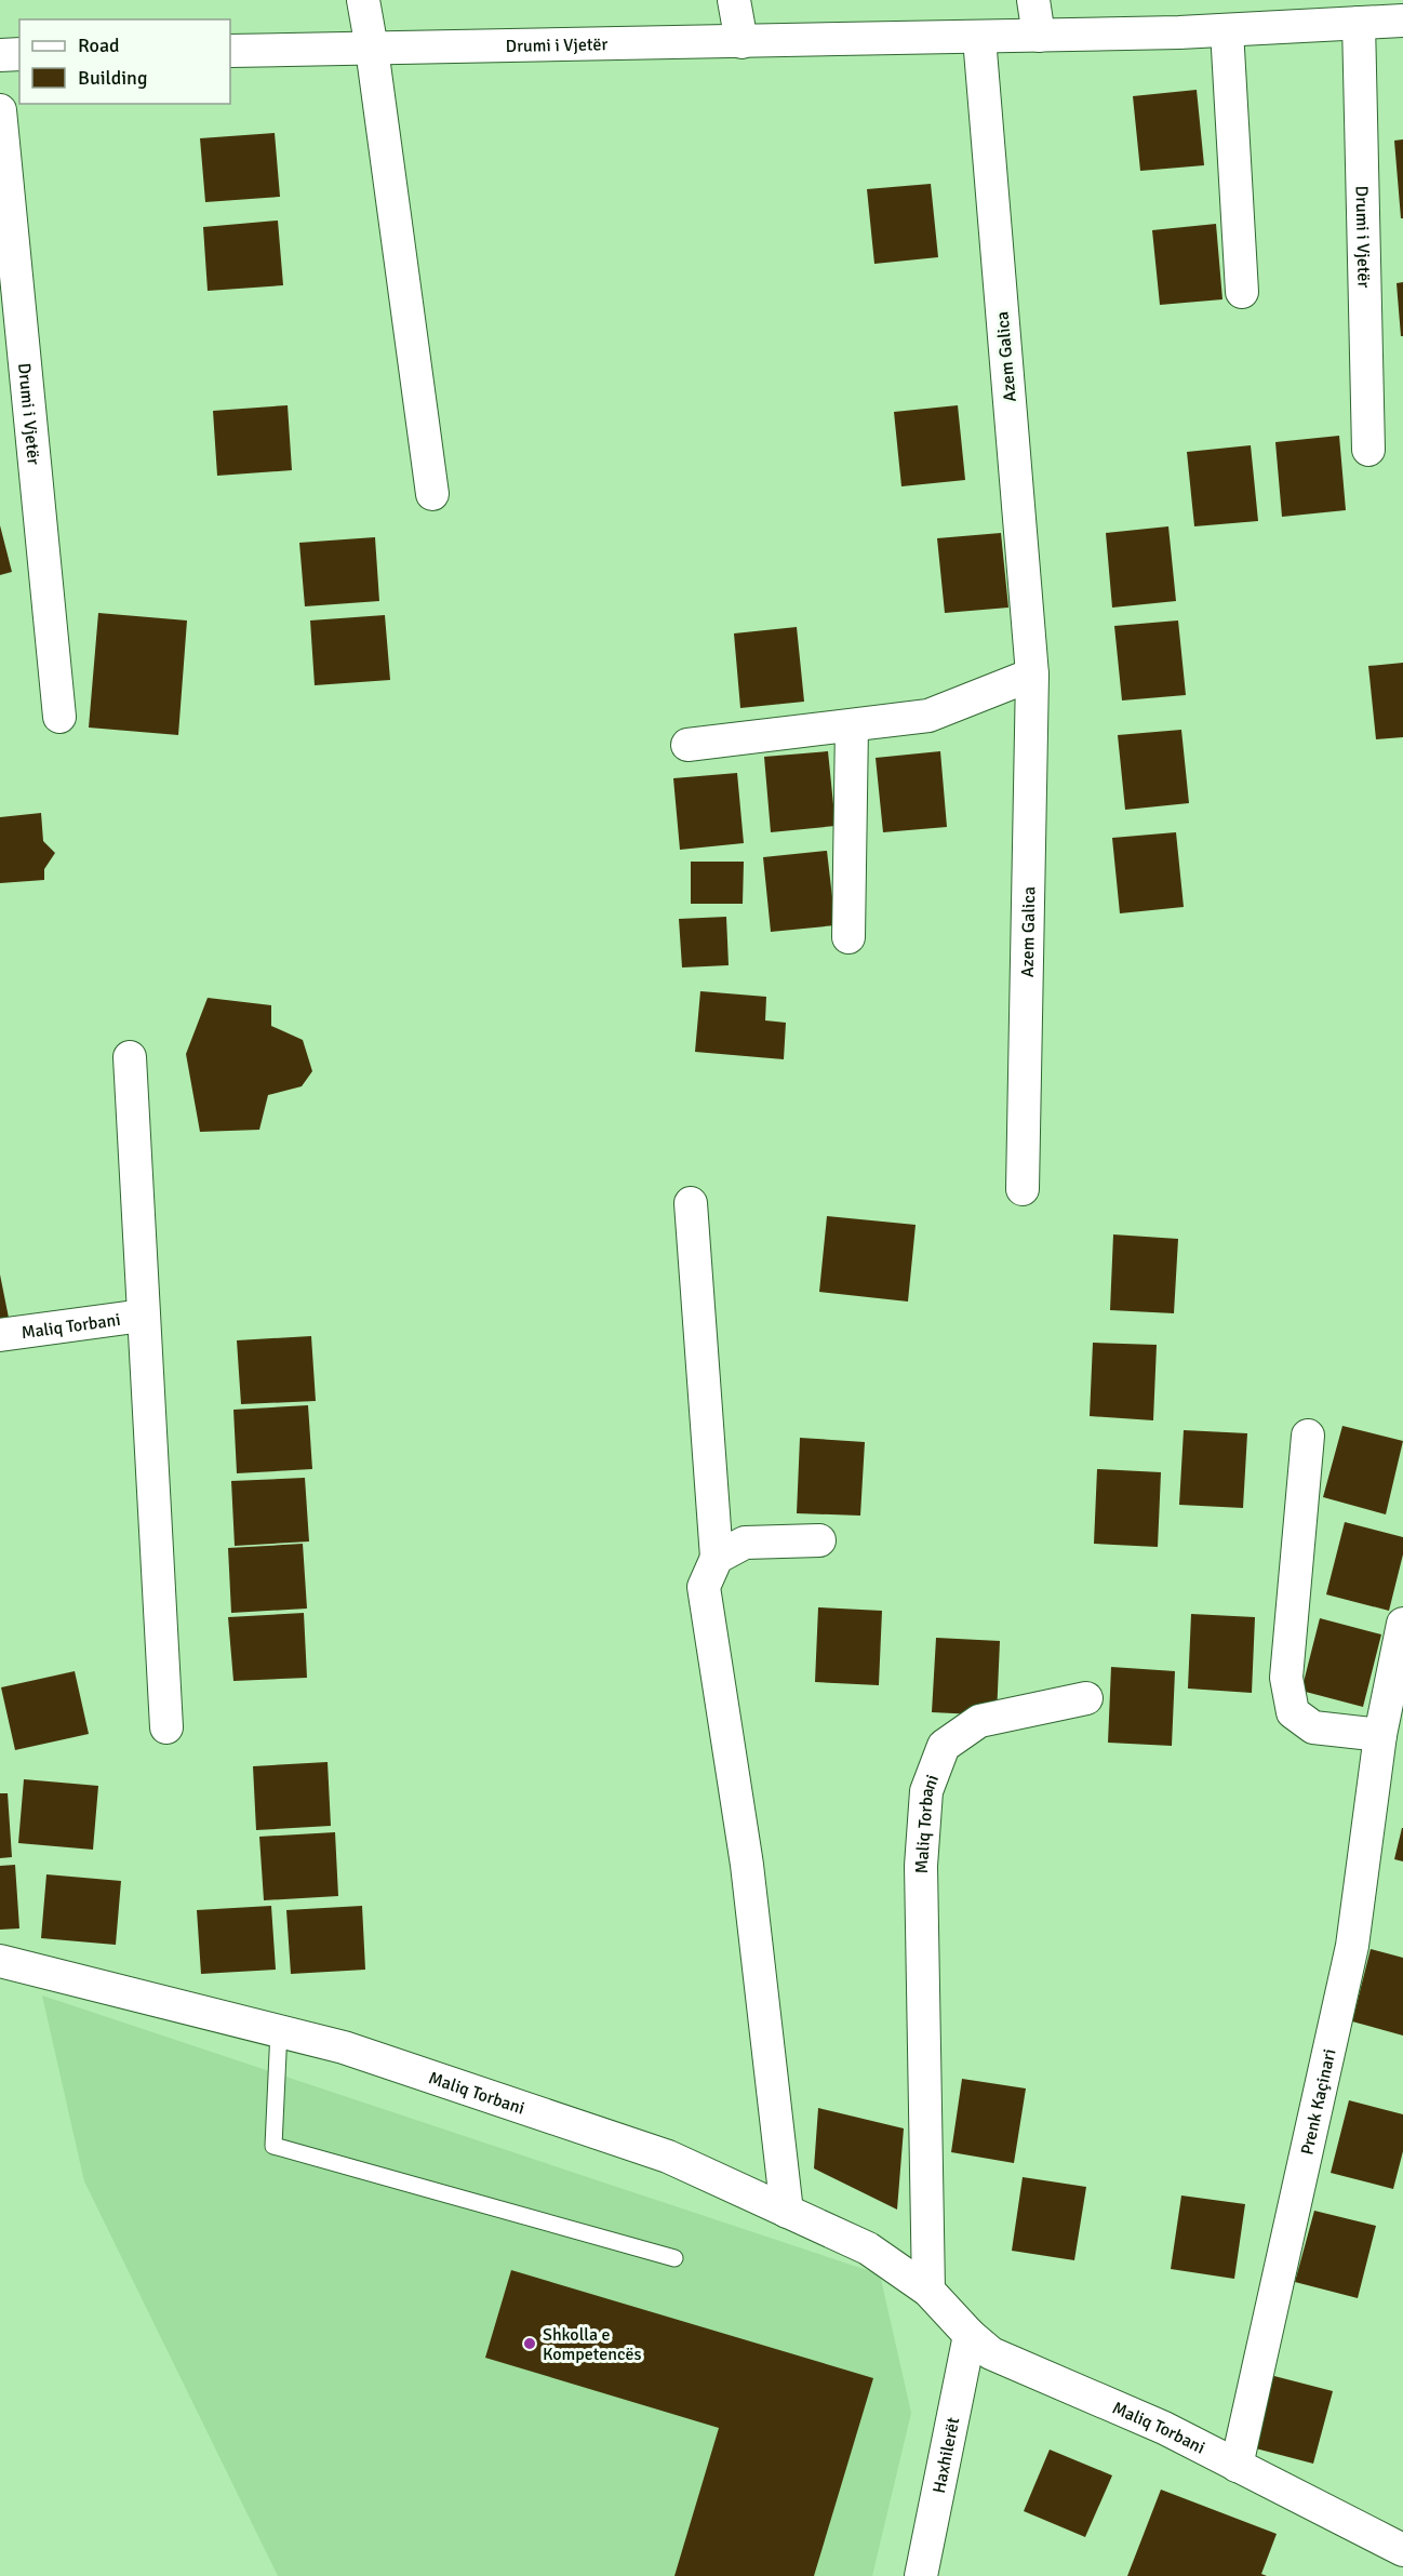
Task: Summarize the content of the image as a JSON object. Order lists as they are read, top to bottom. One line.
{"streets":{"street":["Drumi i Vjetër","Azem Galica","Maliq Torbani","Prenk Kaçinari","Haxhilerët"]},"crossings":[["Drumi i Vjetër","Azem Galica"],["Maliq Torbani","Prenk Kaçinari"],["Maliq Torbani","Haxhilerët"]],"places":["Shkolla e Kompetencës"],"legend":["Road","Building"]}
